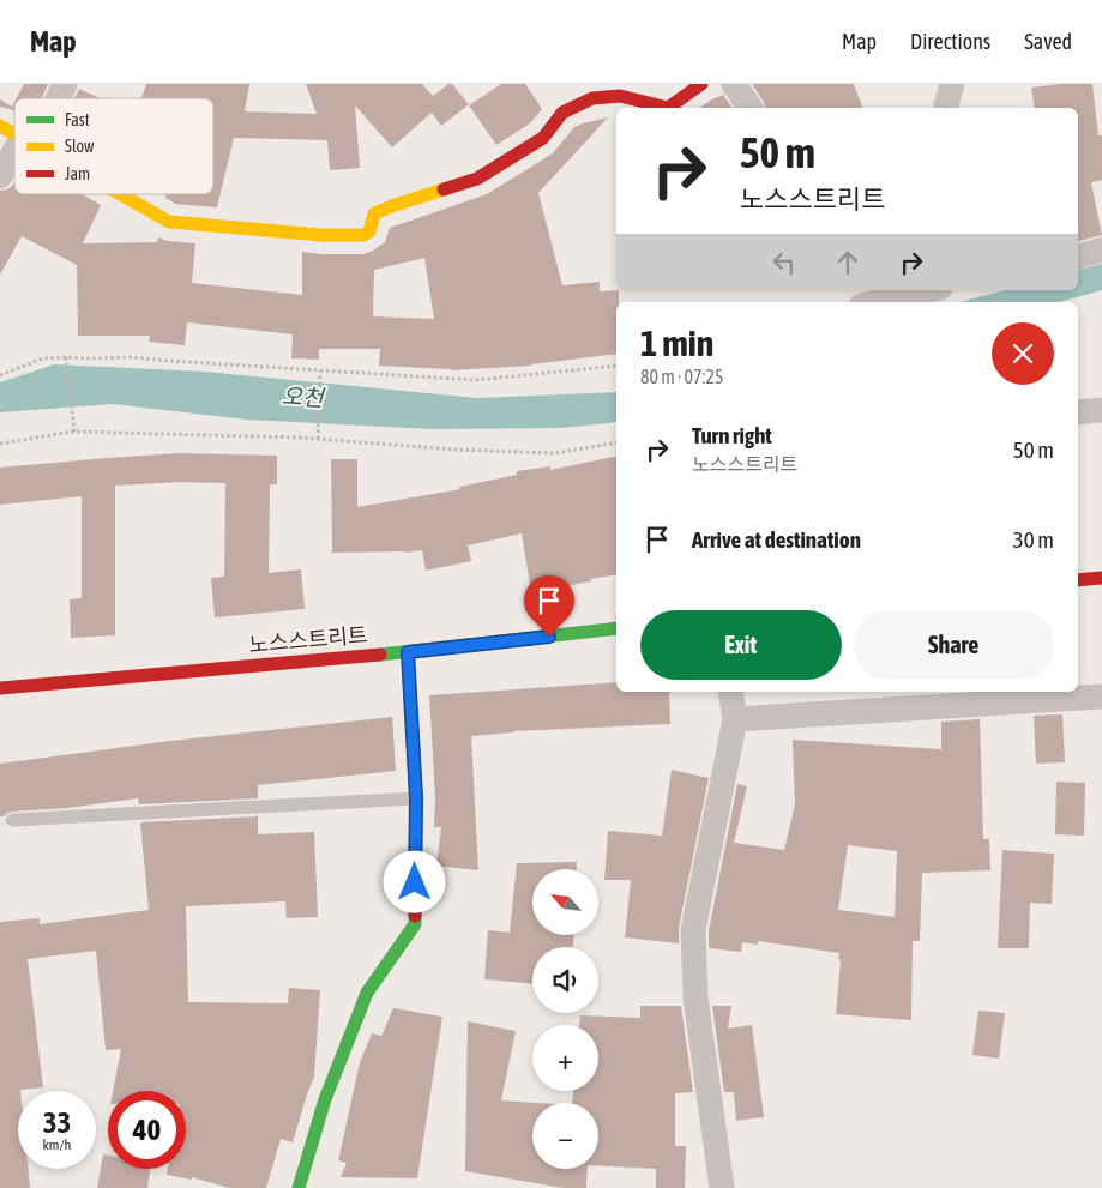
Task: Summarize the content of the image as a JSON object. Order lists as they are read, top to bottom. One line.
{"streets":{"street":["노스스트리트"]},"water":["오천"],"legend":["Fast","Slow","Jam"],"north":"top left","page":{"header":"Map","nav":["Map","Directions","Saved"],"turn":["50 m","노스스트리트"],"heading":["1 min","80 m · 07:25"],"list":[{"name":"Turn right","note":"노스스트리트","value":"50 m"},{"name":"Arrive at destination","value":"30 m"}],"buttons":["Exit","Share"],"map_buttons":["+","−"],"speed":"33 km/h","limit":"40"}}
